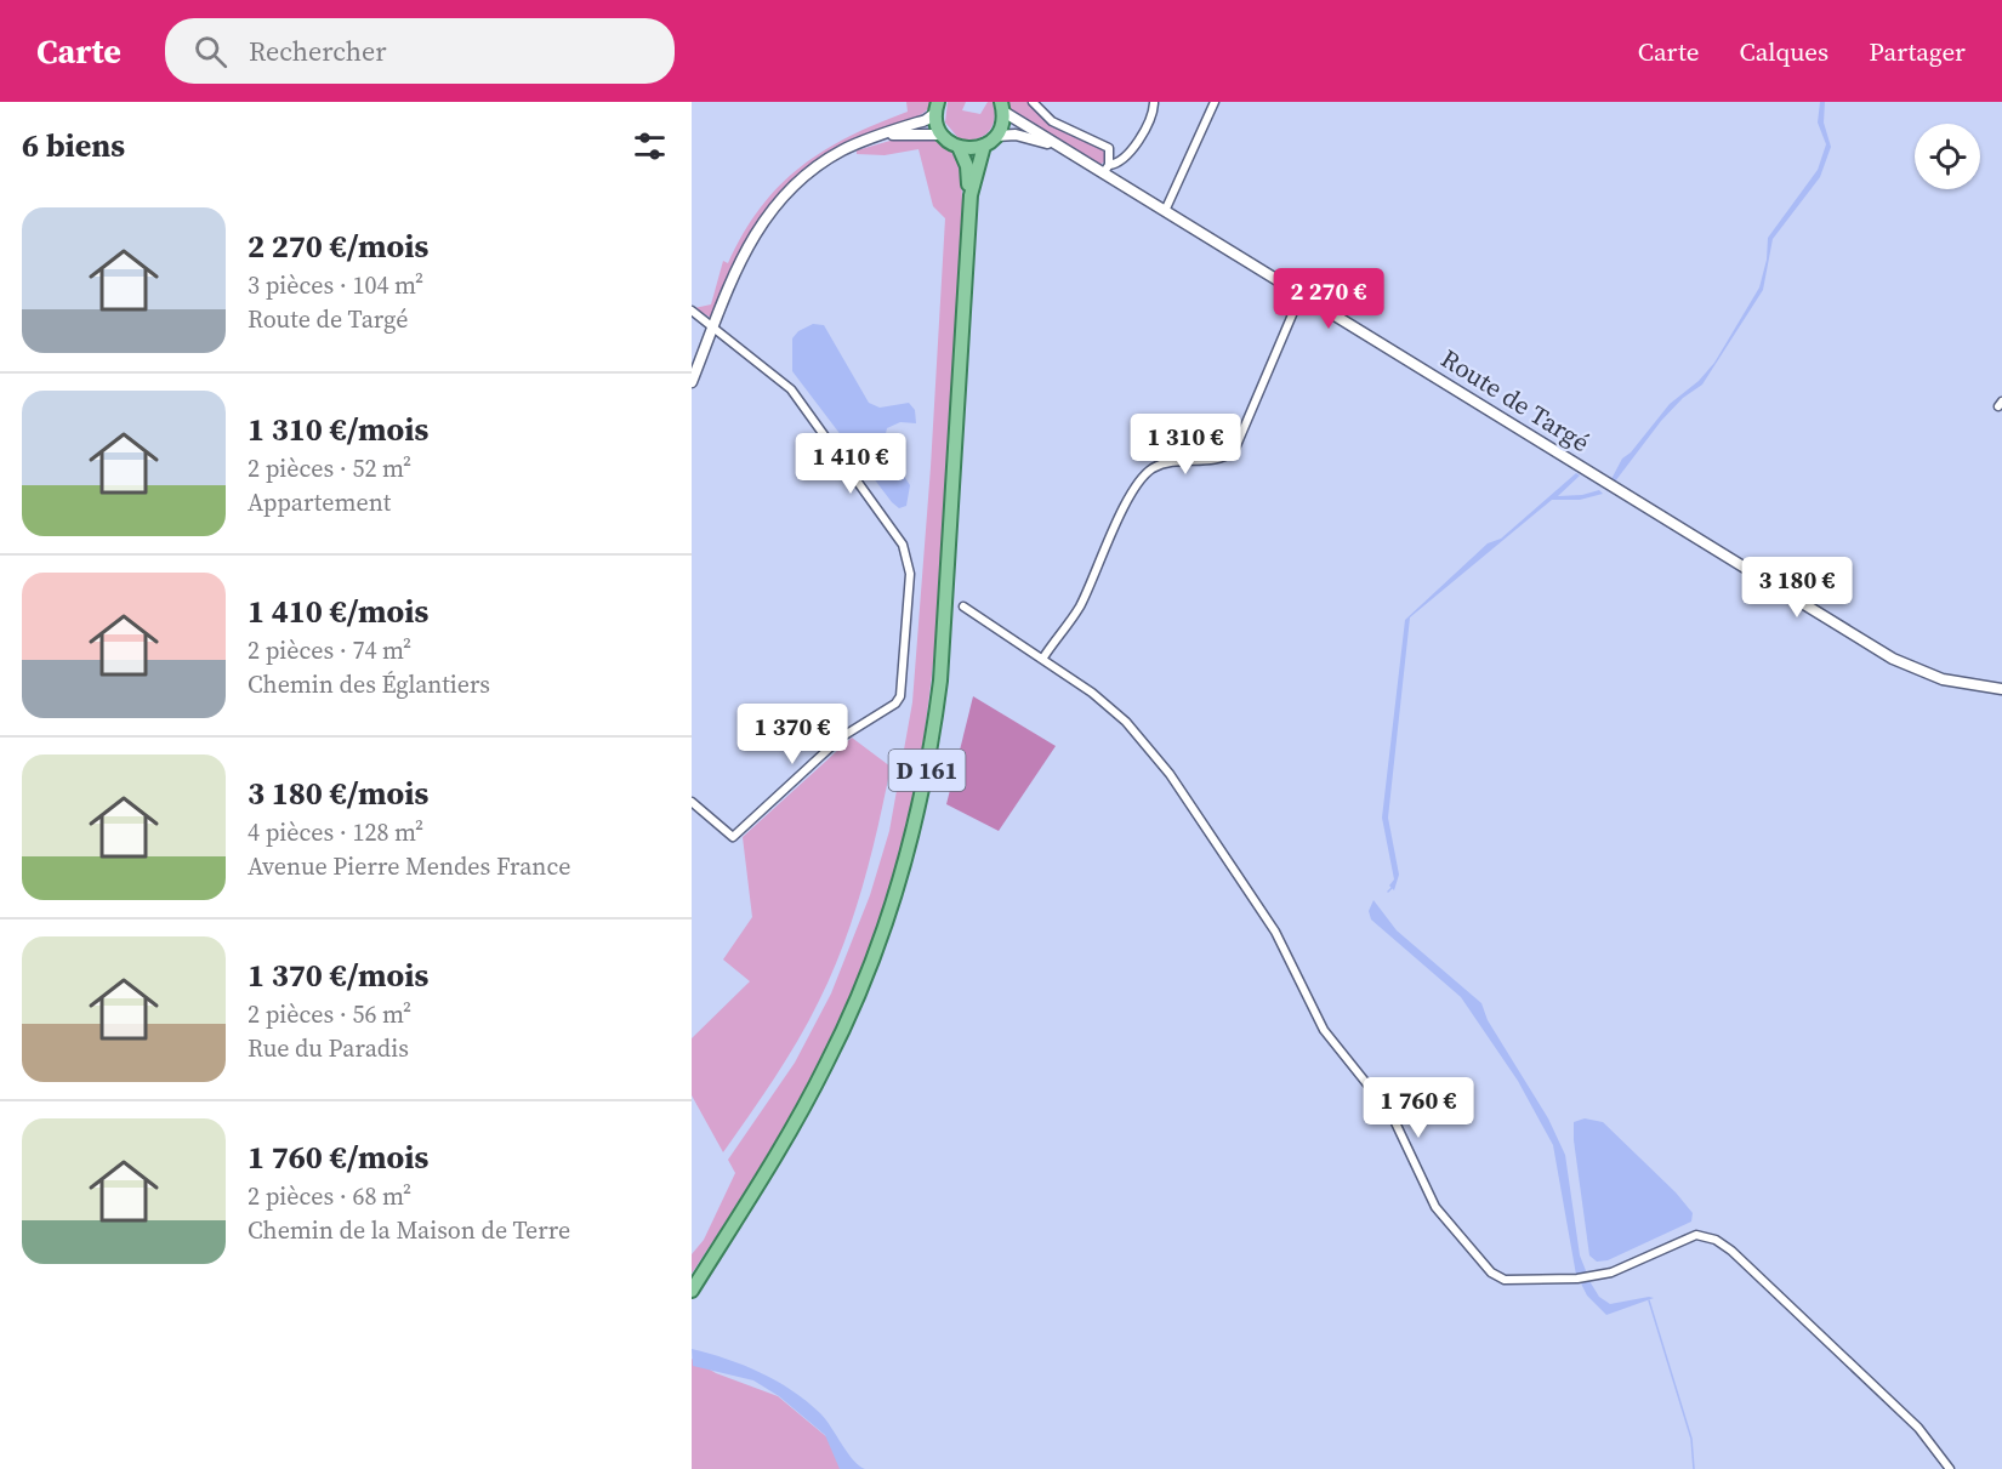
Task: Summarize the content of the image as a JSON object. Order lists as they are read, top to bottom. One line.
{"streets":{"main road":["D 161"],"street":["Route de Targé"]},"page":{"header":"Carte","search":"Rechercher","nav":["Carte","Calques","Partager"],"heading":"6 biens","list":[{"name":"2 270 €/mois","note":"3 pièces · 104 m² · Route de Targé"},{"name":"1 310 €/mois","note":"2 pièces · 52 m² · Appartement"},{"name":"1 410 €/mois","note":"2 pièces · 74 m² · Chemin des Églantiers"},{"name":"3 180 €/mois","note":"4 pièces · 128 m² · Avenue Pierre Mendes France"},{"name":"1 370 €/mois","note":"2 pièces · 56 m² · Rue du Paradis"},{"name":"1 760 €/mois","note":"2 pièces · 68 m² · Chemin de la Maison de Terre"}],"price":["2 270 €","1 310 €","1 410 €","3 180 €","1 370 €","1 760 €"]}}
